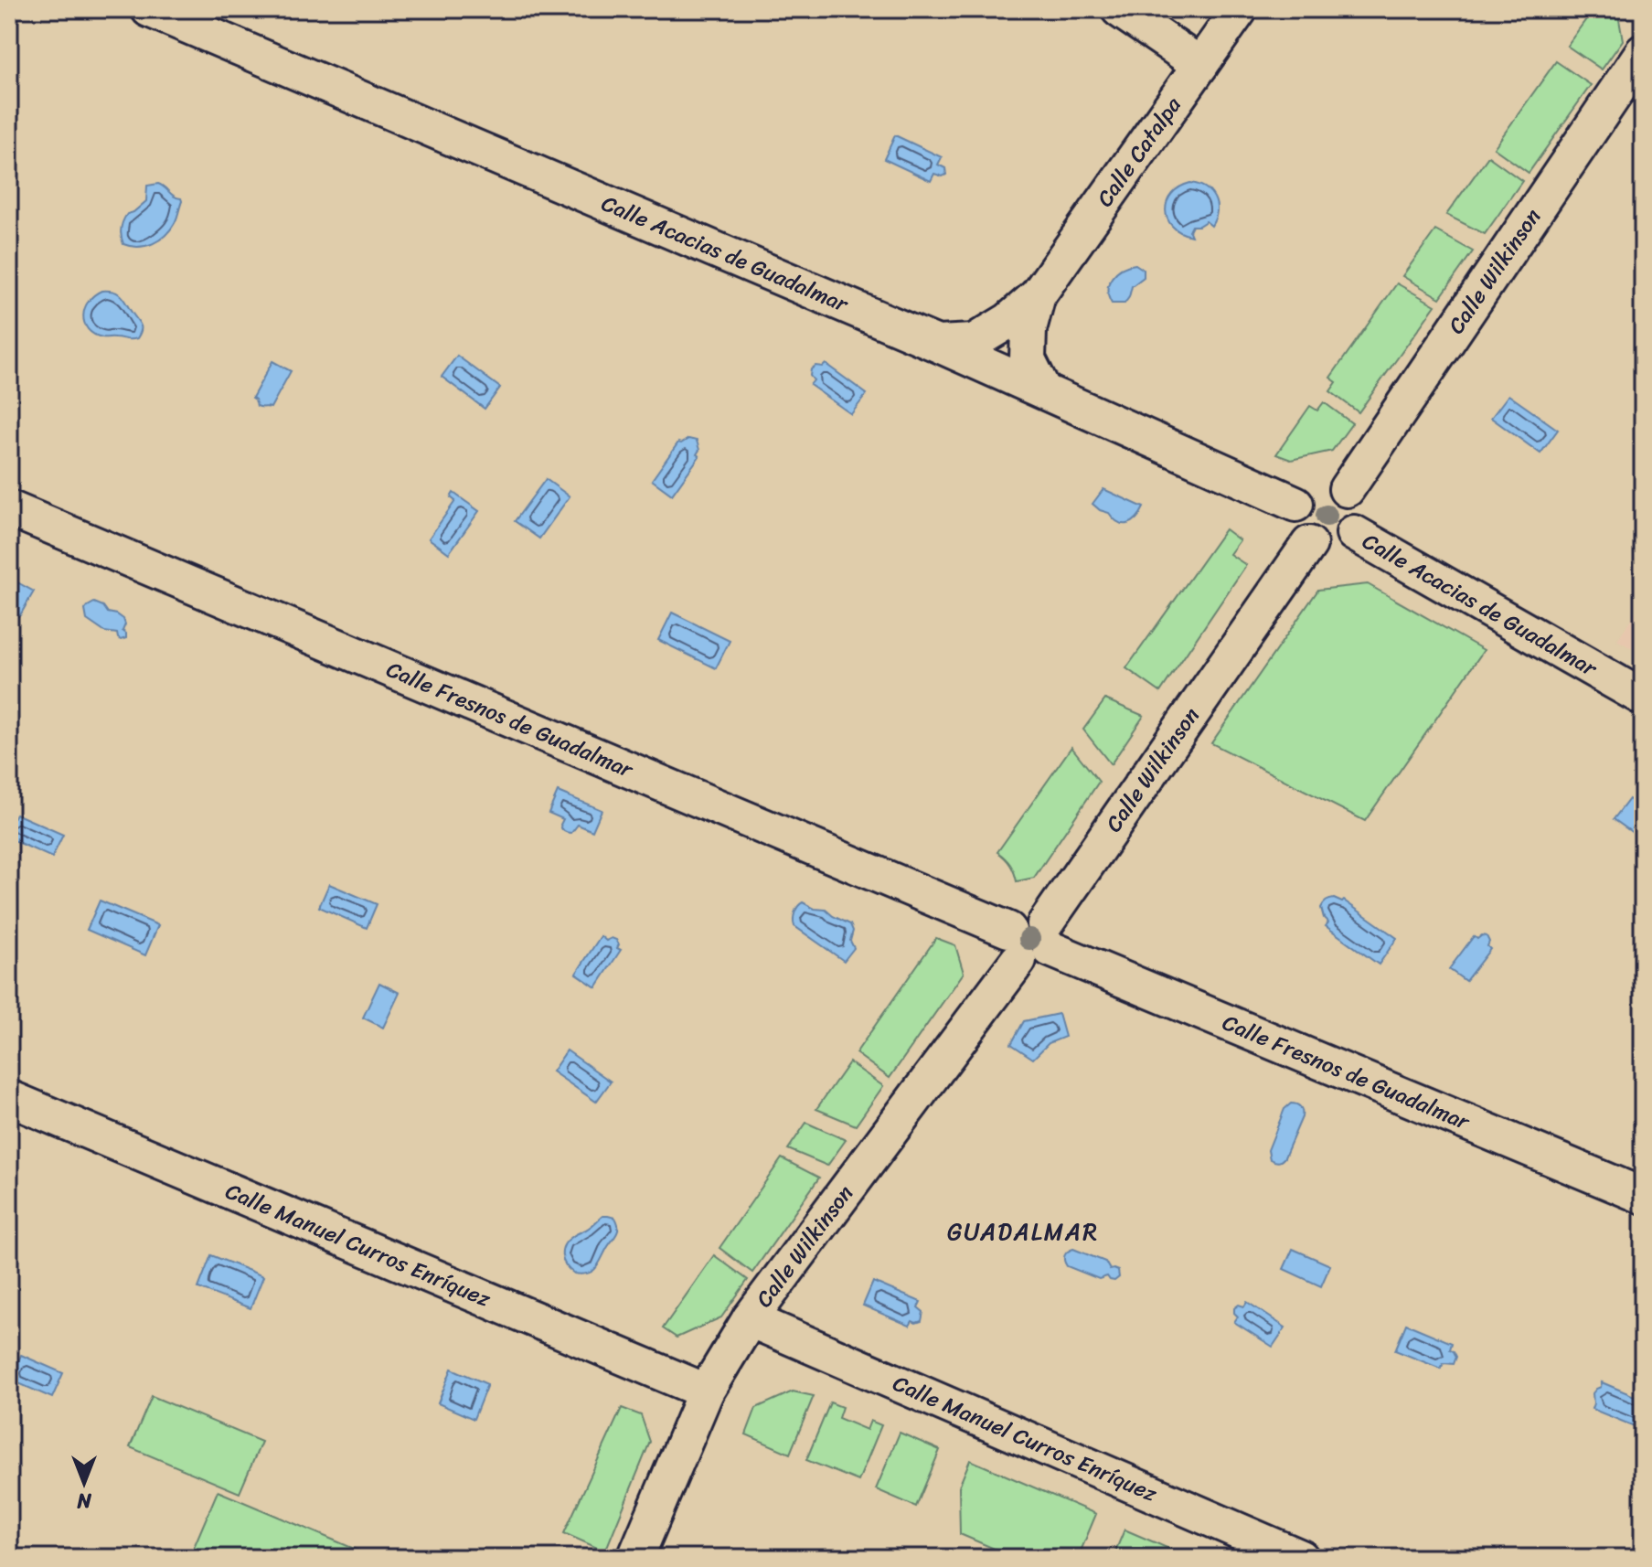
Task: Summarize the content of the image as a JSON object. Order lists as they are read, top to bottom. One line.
{"streets":{"street":["Calle Catalpa","Calle Acacias de Guadalmar","Calle Wilkinson","Calle Fresnos de Guadalmar","Calle Manuel Curros Enríquez"]},"crossings":[["Calle Catalpa","Calle Acacias de Guadalmar"],["Calle Acacias de Guadalmar","Calle Wilkinson"],["Calle Wilkinson","Calle Fresnos de Guadalmar"],["Calle Wilkinson","Calle Manuel Curros Enríquez"]],"districts":["GUADALMAR"],"north":"bottom"}
